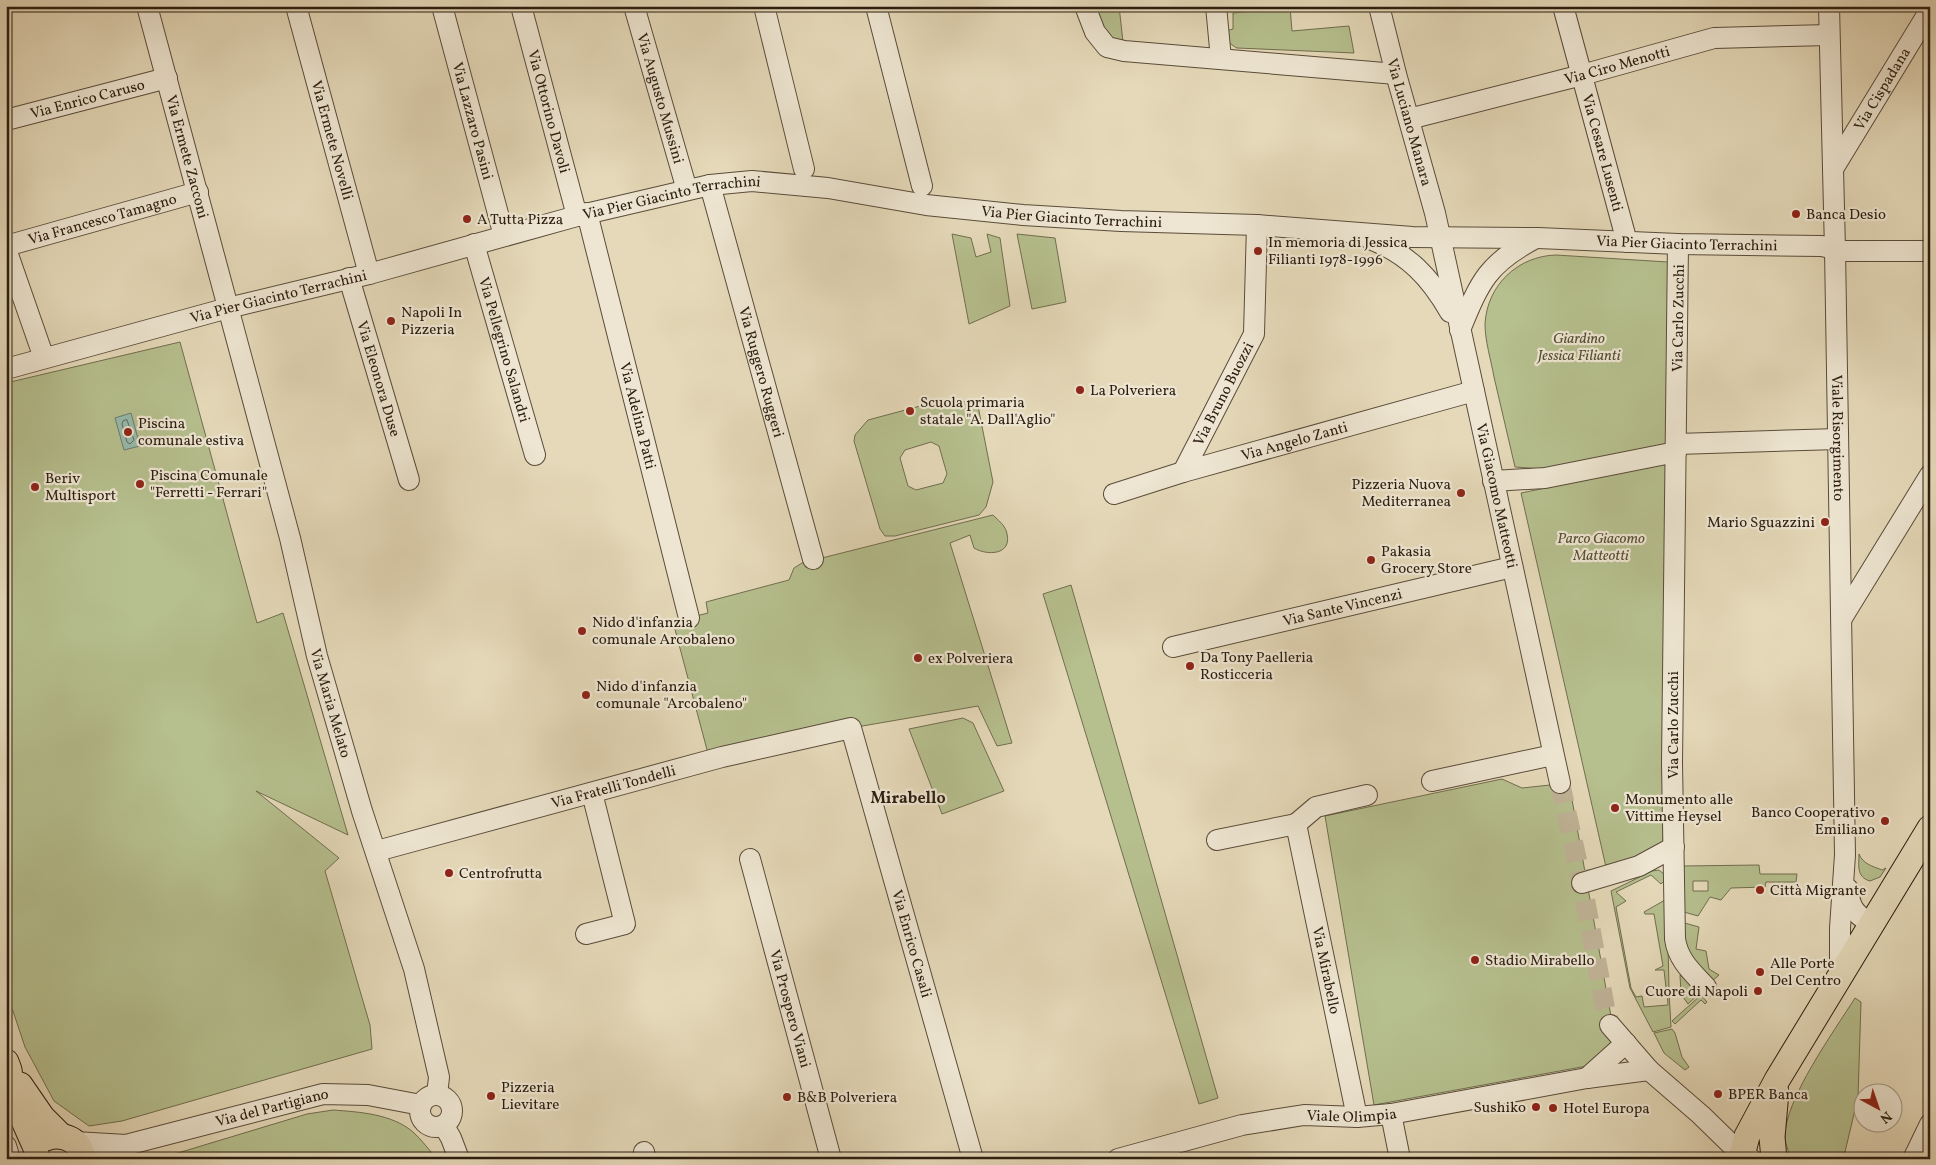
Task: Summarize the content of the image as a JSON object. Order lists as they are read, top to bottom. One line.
{"streets":{"street":["Via Ciro Menotti","Via Cispadana","Via Augusto Mussini","Via Enrico Caruso","Via Ottorino Davoli","Via Lazzaro Pasini","Via Luciano Manara","Via Ermete Novelli","Via Cesare Lusenti","Via Ermete Zacconi","Via Pier Giacinto Terrachini","Via Francesco Tamagno","Via Carlo Zucchi","Via Pellegrino Salandri","Via Ruggero Ruggeri","Via Eleonora Duse","Via Bruno Buozzi","Via Adelina Patti","Viale Risorgimento","Via Angelo Zanti","Via Giacomo Matteotti","Via Sante Vincenzi","Via Maria Melato","Via Fratelli Tondelli","Via Enrico Casali","Via Mirabello","Via Prospero Viani","Via del Partigiano","Viale Olimpia"]},"crossings":[["Via Ciro Menotti","Via Luciano Manara"],["Via Ciro Menotti","Via Cesare Lusenti"],["Via Ciro Menotti","Viale Risorgimento"],["Via Cispadana","Viale Risorgimento"],["Via Augusto Mussini","Via Pier Giacinto Terrachini"],["Via Enrico Caruso","Via Ermete Zacconi"],["Via Ottorino Davoli","Via Pier Giacinto Terrachini"],["Via Ottorino Davoli","Via Adelina Patti"],["Via Lazzaro Pasini","Via Pier Giacinto Terrachini"],["Via Luciano Manara","Via Pier Giacinto Terrachini"],["Via Luciano Manara","Via Giacomo Matteotti"],["Via Ermete Novelli","Via Pier Giacinto Terrachini"],["Via Cesare Lusenti","Via Pier Giacinto Terrachini"],["Via Ermete Zacconi","Via Pier Giacinto Terrachini"],["Via Ermete Zacconi","Via Francesco Tamagno"],["Via Ermete Zacconi","Via Maria Melato"],["Via Pier Giacinto Terrachini","Via Carlo Zucchi"],["Via Pier Giacinto Terrachini","Via Pellegrino Salandri"],["Via Pier Giacinto Terrachini","Via Ruggero Ruggeri"],["Via Pier Giacinto Terrachini","Via Eleonora Duse"],["Via Pier Giacinto Terrachini","Via Bruno Buozzi"],["Via Pier Giacinto Terrachini","Via Adelina Patti"],["Via Pier Giacinto Terrachini","Viale Risorgimento"],["Via Pier Giacinto Terrachini","Via Giacomo Matteotti"],["Via Pier Giacinto Terrachini","Via Maria Melato"],["Via Bruno Buozzi","Via Angelo Zanti"],["Via Angelo Zanti","Via Giacomo Matteotti"],["Via Giacomo Matteotti","Via Sante Vincenzi"],["Via Maria Melato","Via Fratelli Tondelli"],["Via Maria Melato","Via del Partigiano"],["Via Fratelli Tondelli","Via Enrico Casali"],["Via Mirabello","Viale Olimpia"]],"districts":["Mirabello"],"parks":["Giardino Jessica Filianti","Parco Giacomo Matteotti"],"places":["Banca Desio","A Tutta Pizza","In memoria di Jessica Filianti 1978-1996","Napoli In Pizzeria","La Polveriera","Scuola primaria statale \"A. Dall'Aglio\"","Piscina comunale estiva","Piscina Comunale \"Ferretti - Ferrari\"","Beriv Multisport","Pizzeria Nuova Mediterranea","Mario Sguazzini","Pakasia Grocery Store","Nido d'infanzia comunale Arcobaleno","ex Polveriera","Da Tony Paelleria Rosticceria","Nido d'infanzia comunale \"Arcobaleno\"","Monumento alle Vittime Heysel","Banco Cooperativo Emiliano","Centrofrutta","Città Migrante","Stadio Mirabello","Alle Porte Del Centro","Cuore di Napoli","BPER Banca","Pizzeria Lievitare","B&B Polveriera","Sushiko","Hotel Europa"],"north":"bottom right"}
